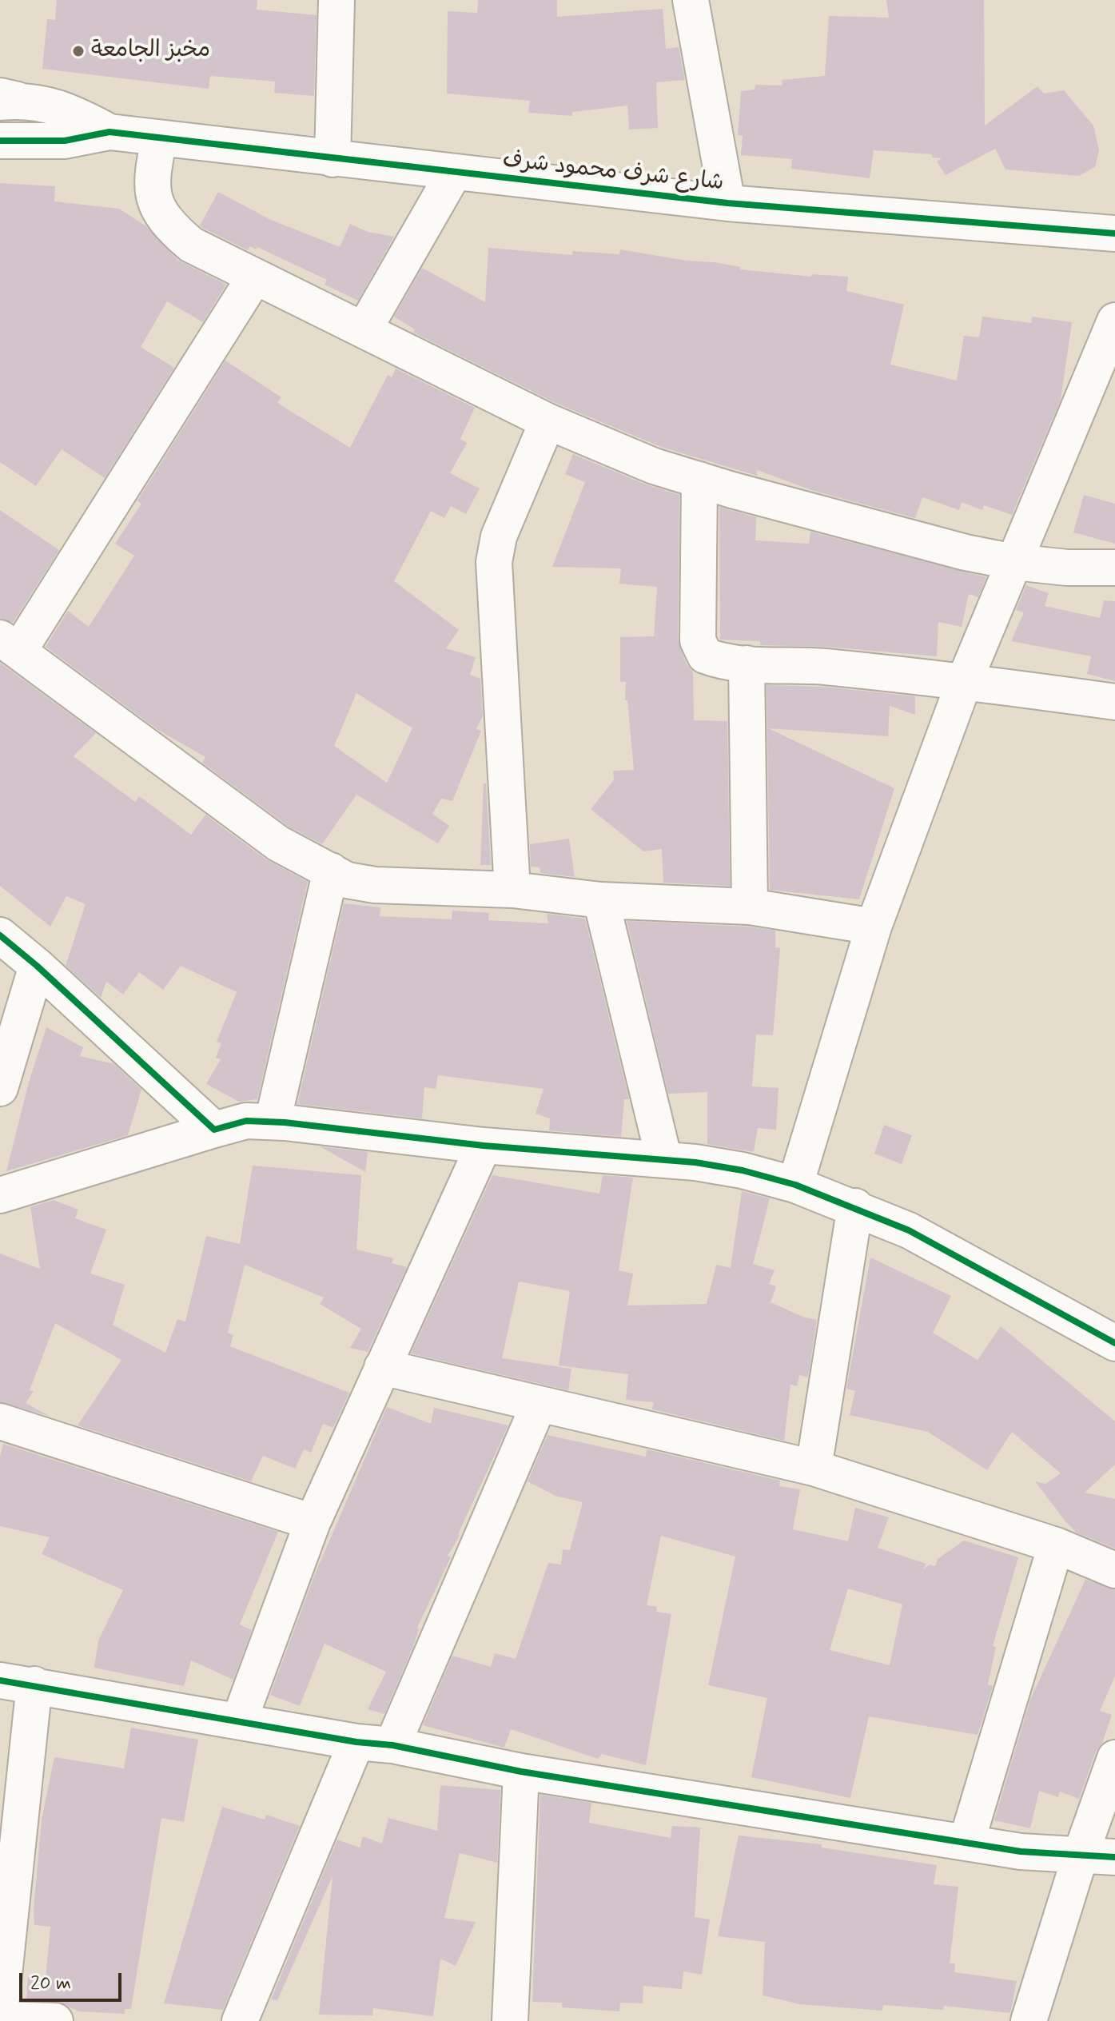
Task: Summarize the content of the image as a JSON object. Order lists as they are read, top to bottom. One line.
{"streets":{"street":["شارع شرف محمود شرف"]},"places":["مخبز الجامعة"],"scale_bar":"20 m"}
